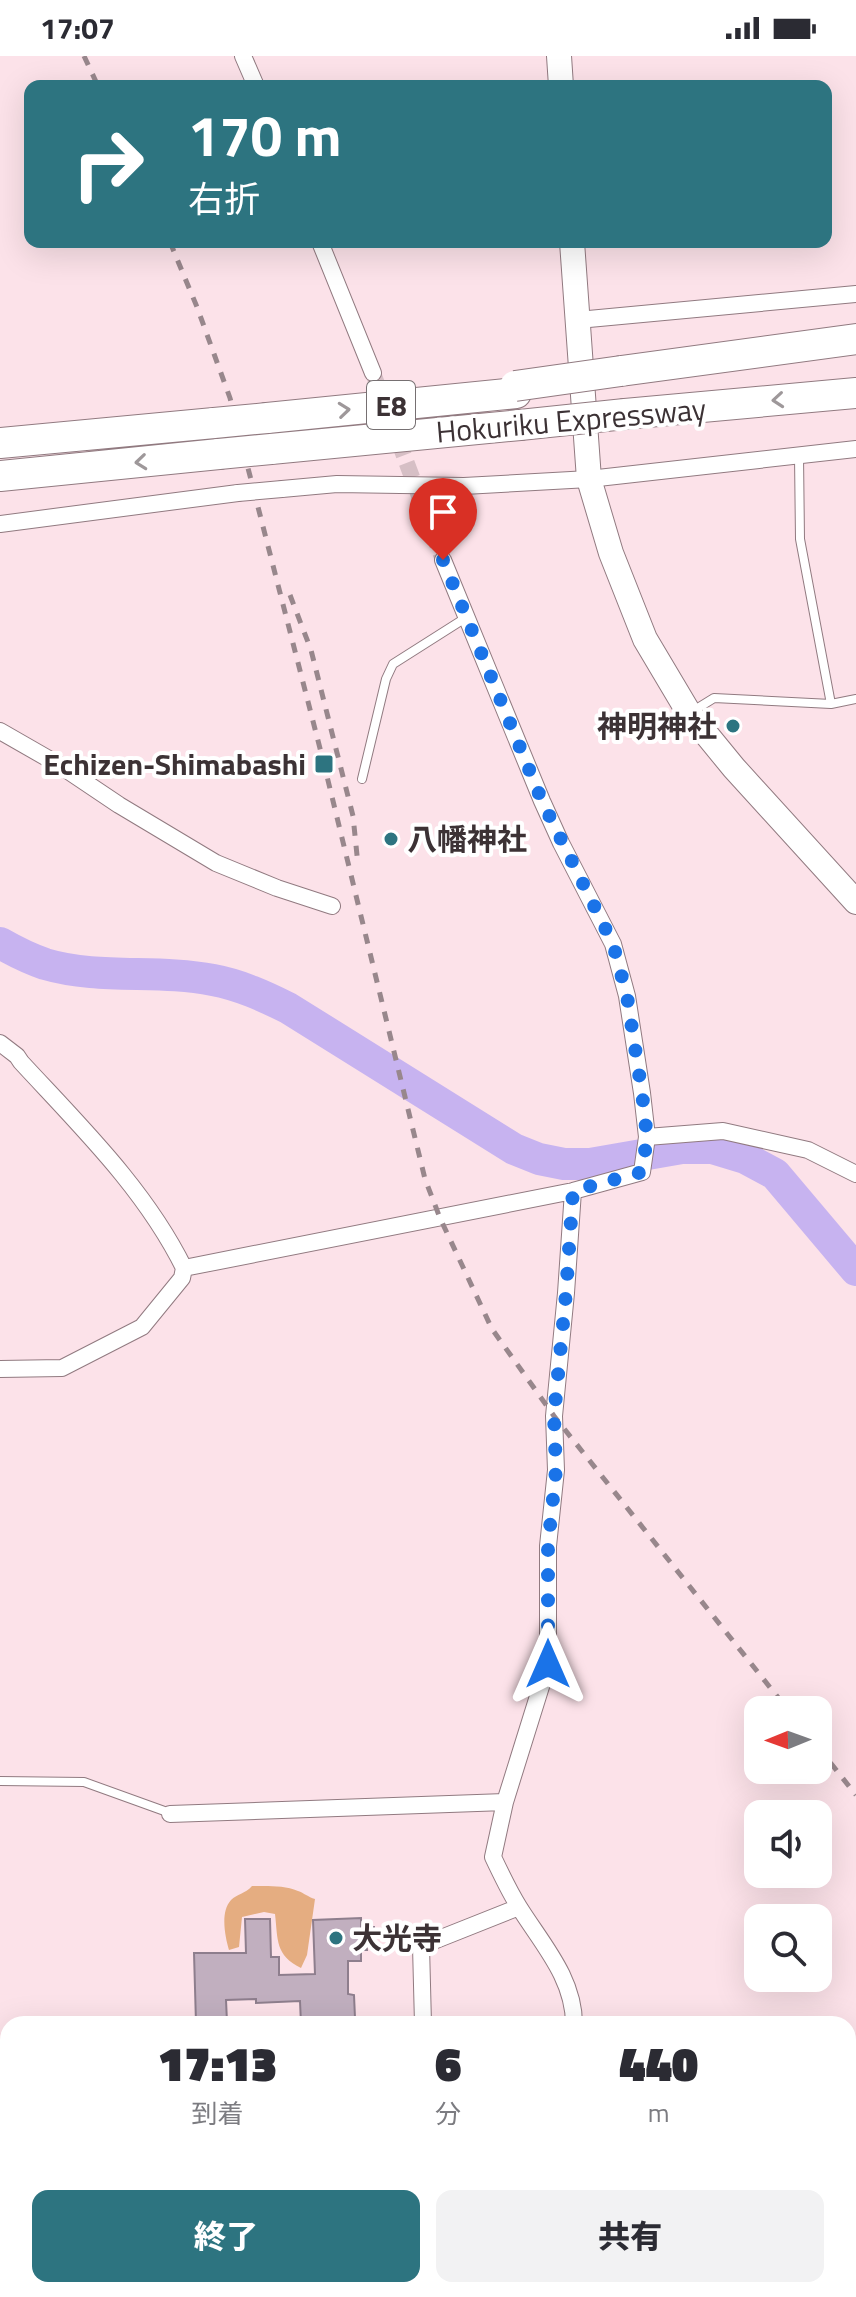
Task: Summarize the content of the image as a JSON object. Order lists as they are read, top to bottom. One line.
{"streets":{"highway":["E8","Hokuriku Expressway"]},"places":{"other":["神明神社","八幡神社","大光寺"],"transit":["Echizen-Shimabashi"]},"north":"left","page":{"status":"17:07","turn":["170 m","右折"],"eta":["17:13","到着","6","分","440","m"],"buttons":["終了","共有"]}}
